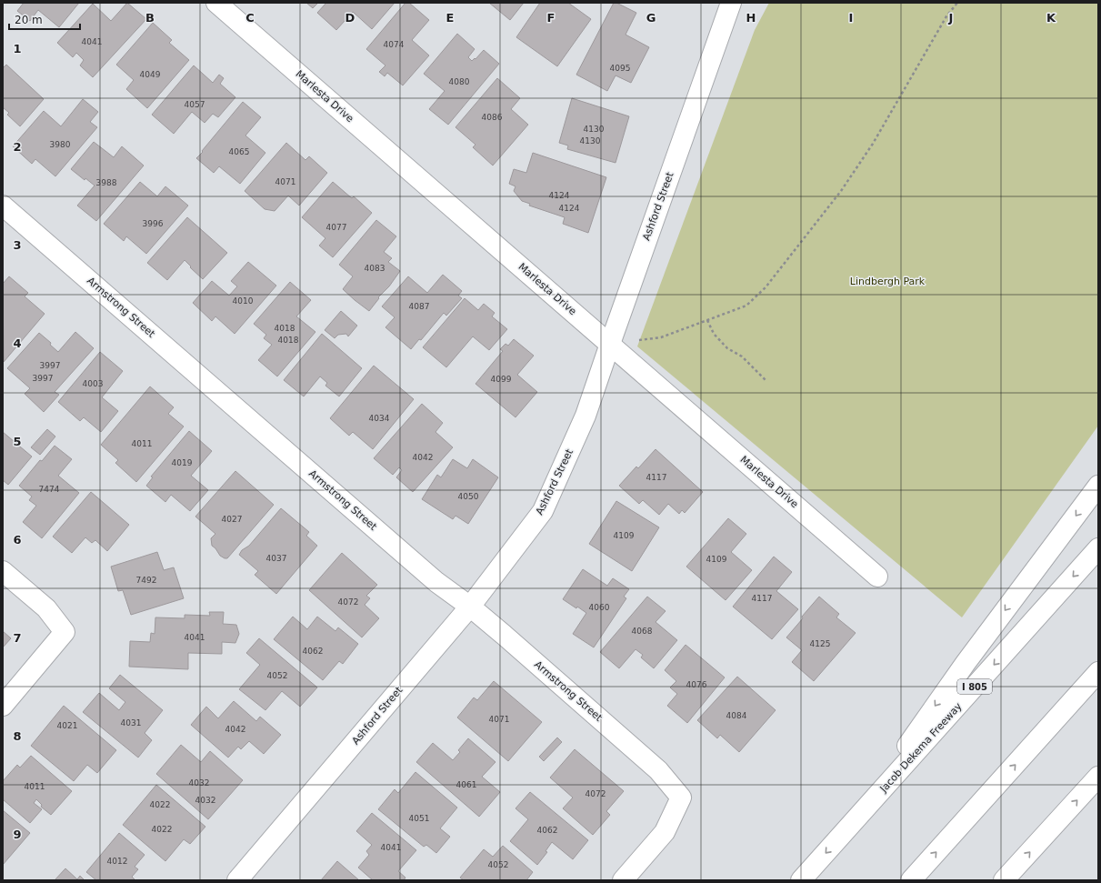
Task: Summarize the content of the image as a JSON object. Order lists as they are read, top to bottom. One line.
{"streets":{"main road":["Marlesta Drive","Ashford Street","Armstrong Street","I 805","Jacob Dekema Freeway"]},"crossings":[["Marlesta Drive","Ashford Street"],["Ashford Street","Armstrong Street"]],"parks":["Lindbergh Park"],"house_numbers":["4041","4074","4095","4049","4080","4057","4086","4130","4130","3980","4065","4071","3988","4124","4124","3996","4077","4083","4010","4087","4018","4018","3997","3997","4099","4003","4034","4011","4042","4019","4117","7474","4050","4027","4109","4037","4109","7492","4117","4072","4060","4068","4041","4125","4062","4052","4076","4084","4071","4031","4021","4042","4032","4061","4011","4072","4032","4022","4051","4022","4062","4041","4012","4052"],"scale_bar":"20 m","grid":{"columns":["B","C","D","E","F","G","H","I","J","K"],"rows":["1","2","3","4","5","6","7","8","9"]}}
